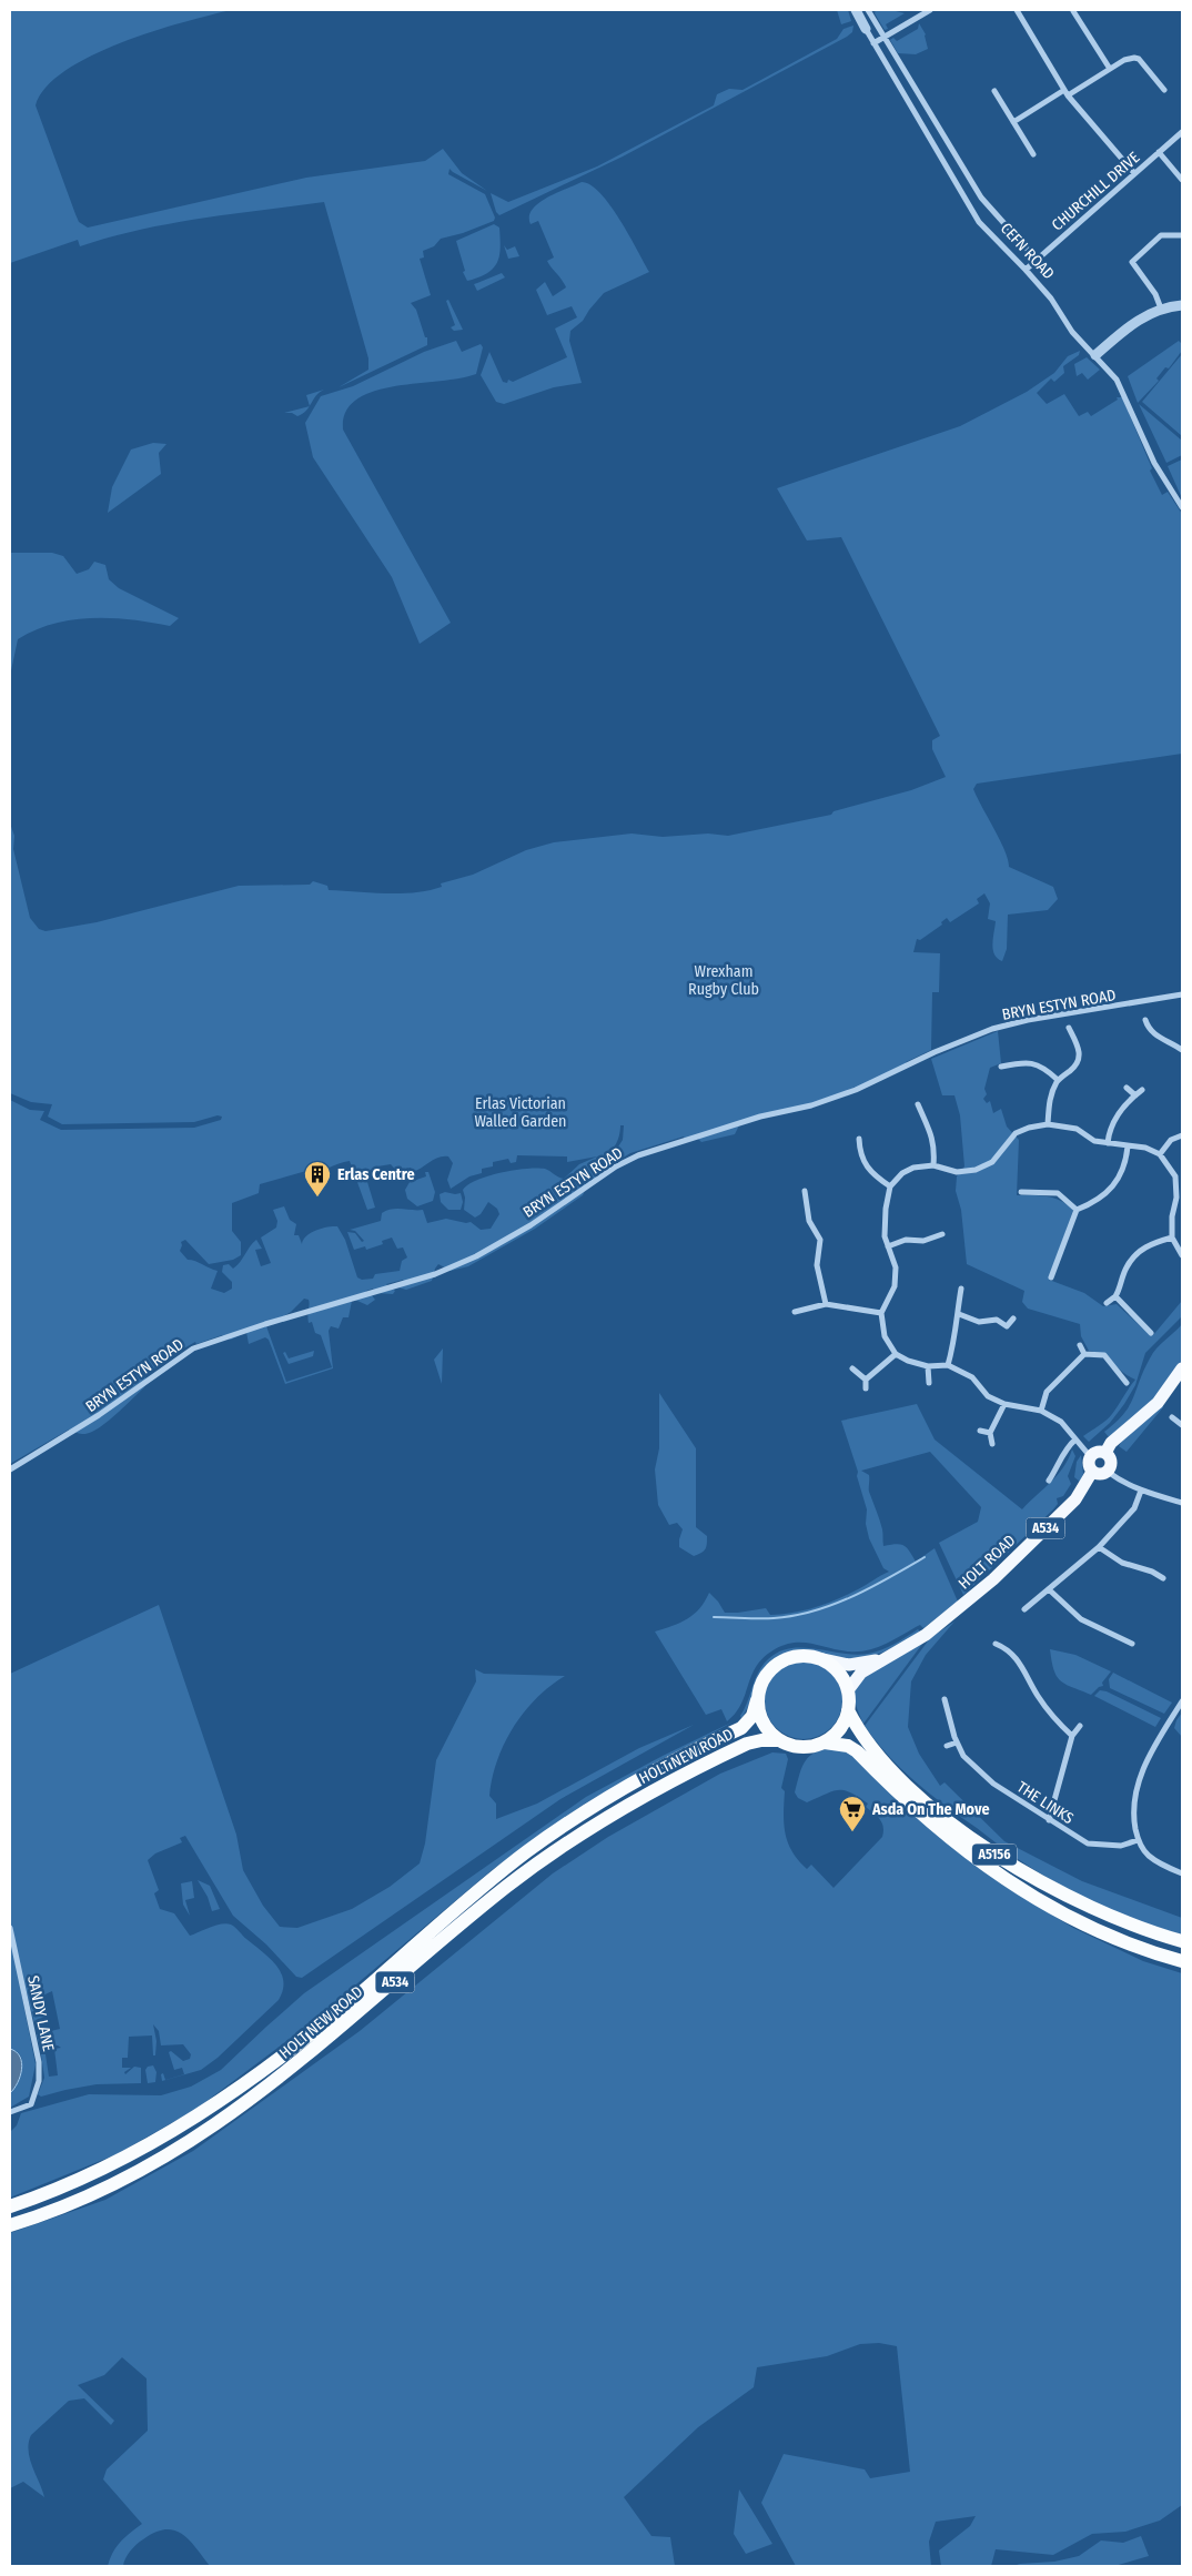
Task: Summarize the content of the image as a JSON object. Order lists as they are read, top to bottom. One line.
{"streets":{"highway":["A534","HOLT NEW ROAD","A5156"],"main road":["HOLT ROAD"],"street":["CHURCHILL DRIVE","CEFN ROAD","BRYN ESTYN ROAD","THE LINKS","SANDY LANE"]},"crossings":[["CHURCHILL DRIVE","CEFN ROAD"],["HOLT ROAD","HOLT NEW ROAD"],["HOLT ROAD","A5156"],["HOLT NEW ROAD","A5156"]],"parks":["Wrexham Rugby Club","Erlas Victorian Walled Garden"],"places":{"building":["Erlas Centre"],"supermarket":["Asda On The Move"]}}
